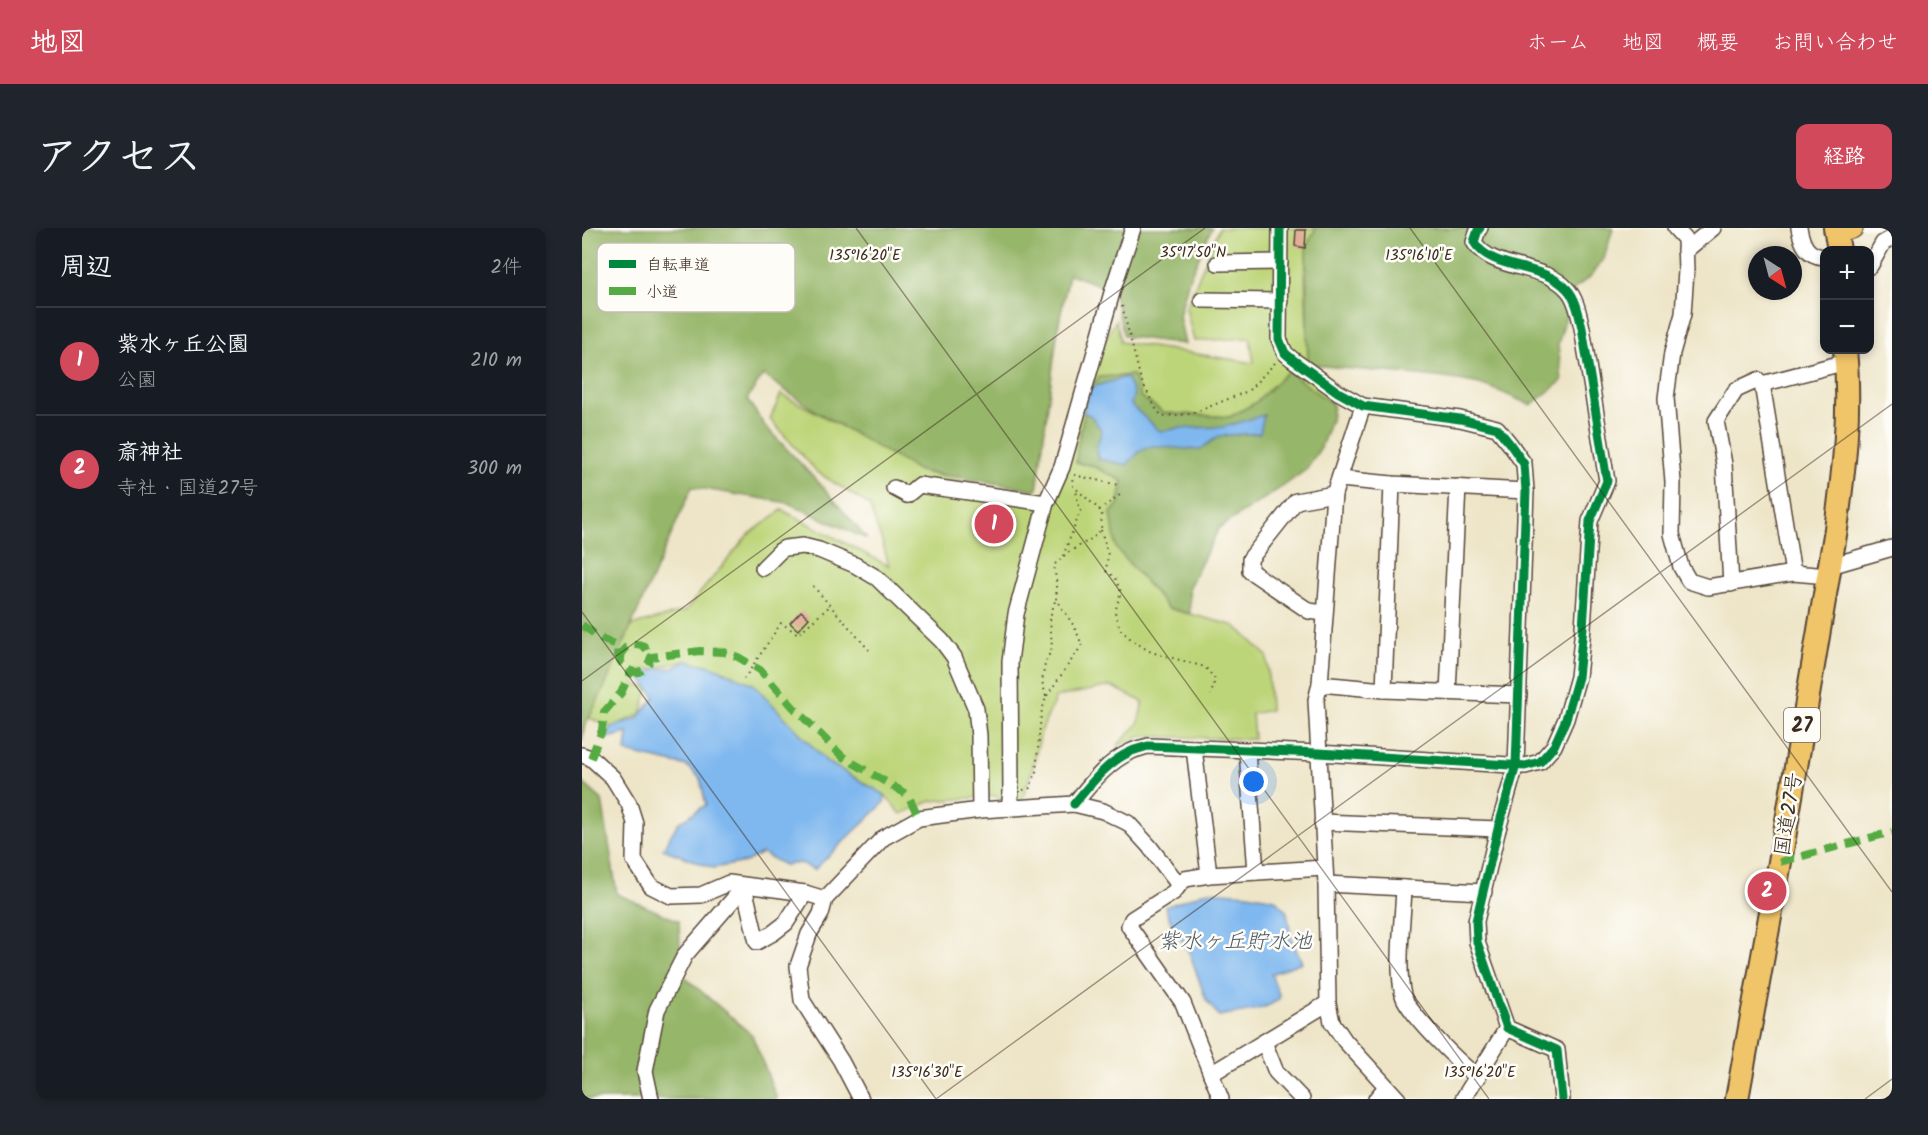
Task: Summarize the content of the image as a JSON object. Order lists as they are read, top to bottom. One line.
{"streets":{"highway":["27","国道27号"]},"water":["紫水ヶ丘貯水池"],"legend":["自転車道","小道"],"north":"bottom right","page":{"header":"地図","nav":["ホーム","地図","概要","お問い合わせ"],"title":"アクセス","buttons":"経路","heading":["周辺","2件"],"map_buttons":["+","−"],"list":[{"mark":"1","name":"紫水ヶ丘公園","note":"公園","value":"210 m"},{"mark":"2","name":"斎神社","note":"寺社 · 国道27号","value":"300 m"}],"pins":["1","2"]},"coordinates":["35°17'50\"N","135°16'20\"E","135°16'10\"E","135°16'30\"E"]}
